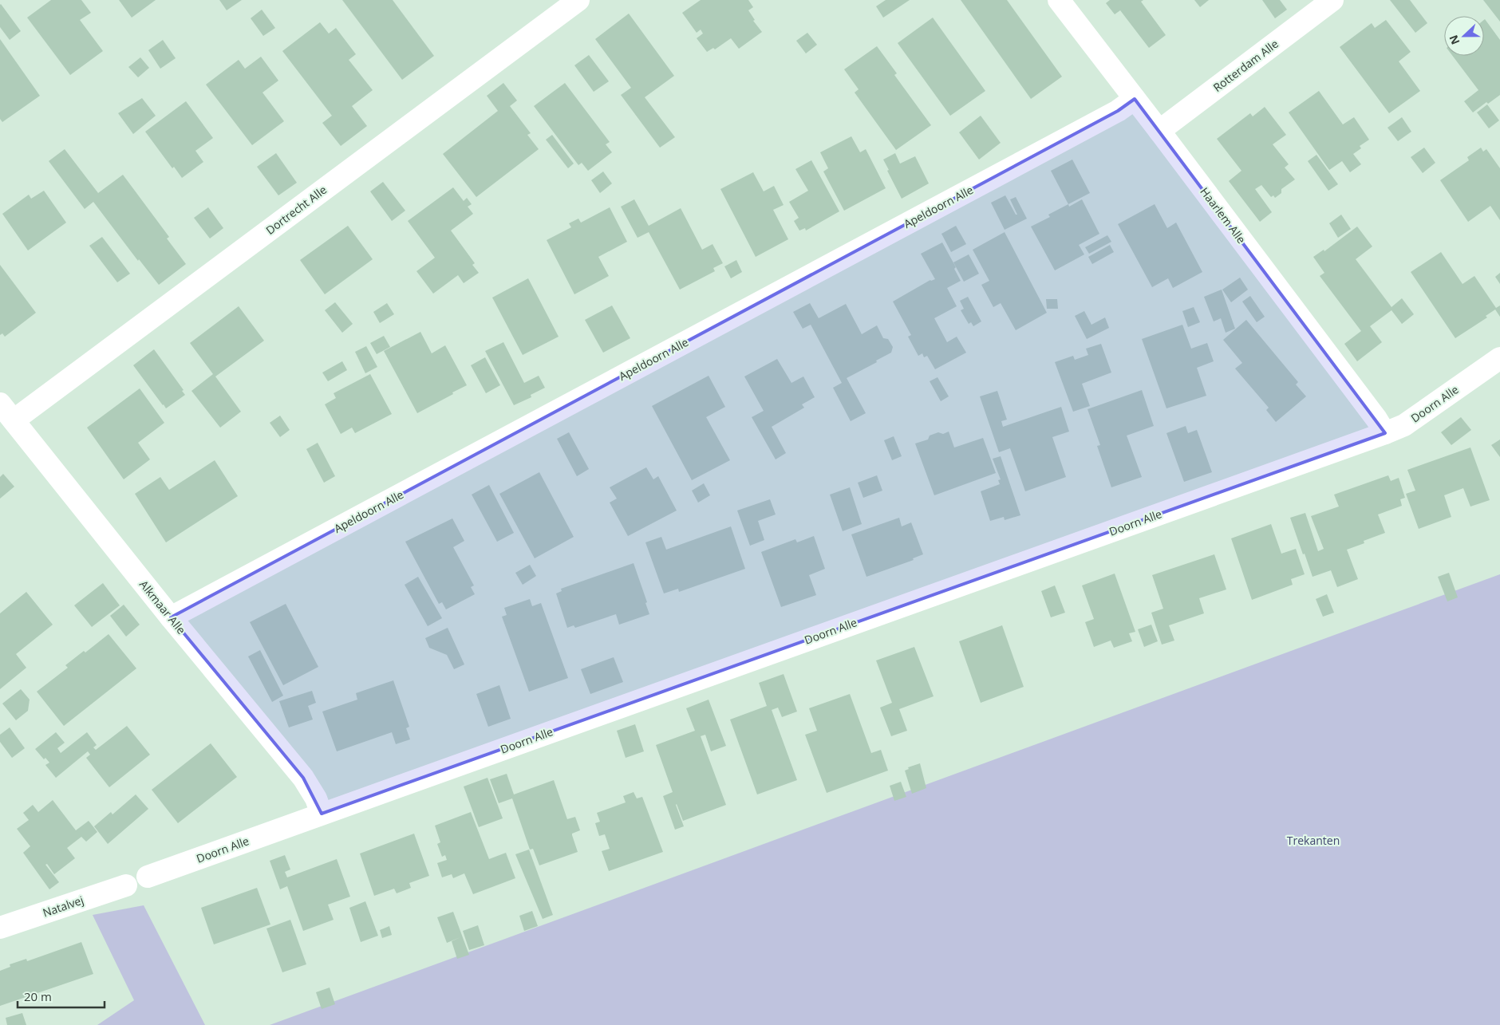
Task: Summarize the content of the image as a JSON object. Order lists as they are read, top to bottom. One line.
{"streets":{"street":["Rotterdam Alle","Apeldoorn Alle","Dortrecht Alle","Haarlem Alle","Doorn Alle","Alkmaar Alle","Natalvej"]},"crossings":[["Rotterdam Alle","Haarlem Alle"],["Apeldoorn Alle","Haarlem Alle"],["Apeldoorn Alle","Alkmaar Alle"],["Dortrecht Alle","Alkmaar Alle"],["Haarlem Alle","Doorn Alle"],["Doorn Alle","Alkmaar Alle"]],"parks":["Trekanten"],"scale_bar":"20 m","north":"left"}
